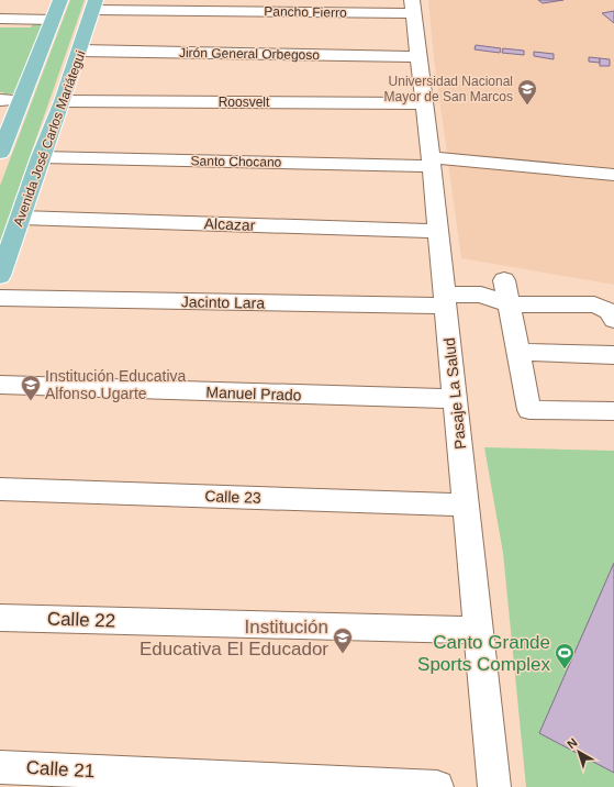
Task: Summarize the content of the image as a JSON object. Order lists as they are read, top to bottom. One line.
{"streets":{"main road":["Avenida José Carlos Mariátegui"],"street":["Pancho Fierro","Jirón General Orbegoso","Roosvelt","Santo Chocano","Alcazar","Jacinto Lara","Manuel Prado","Pasaje La Salud","Calle 23","Calle 22","Calle 21"]},"crossings":[["Pancho Fierro","Avenida José Carlos Mariátegui"],["Pancho Fierro","Pasaje La Salud"],["Jirón General Orbegoso","Avenida José Carlos Mariátegui"],["Jirón General Orbegoso","Pasaje La Salud"],["Roosvelt","Avenida José Carlos Mariátegui"],["Roosvelt","Pasaje La Salud"],["Avenida José Carlos Mariátegui","Santo Chocano"],["Avenida José Carlos Mariátegui","Alcazar"],["Santo Chocano","Pasaje La Salud"],["Alcazar","Pasaje La Salud"],["Jacinto Lara","Pasaje La Salud"],["Manuel Prado","Pasaje La Salud"],["Pasaje La Salud","Calle 23"],["Pasaje La Salud","Calle 22"]],"places":{"school or university":["Universidad Nacional Mayor de San Marcos","Institución Educativa Alfonso Ugarte","Institución Educativa El Educador"],"sports":["Canto Grande Sports Complex"]},"north":"top left"}
